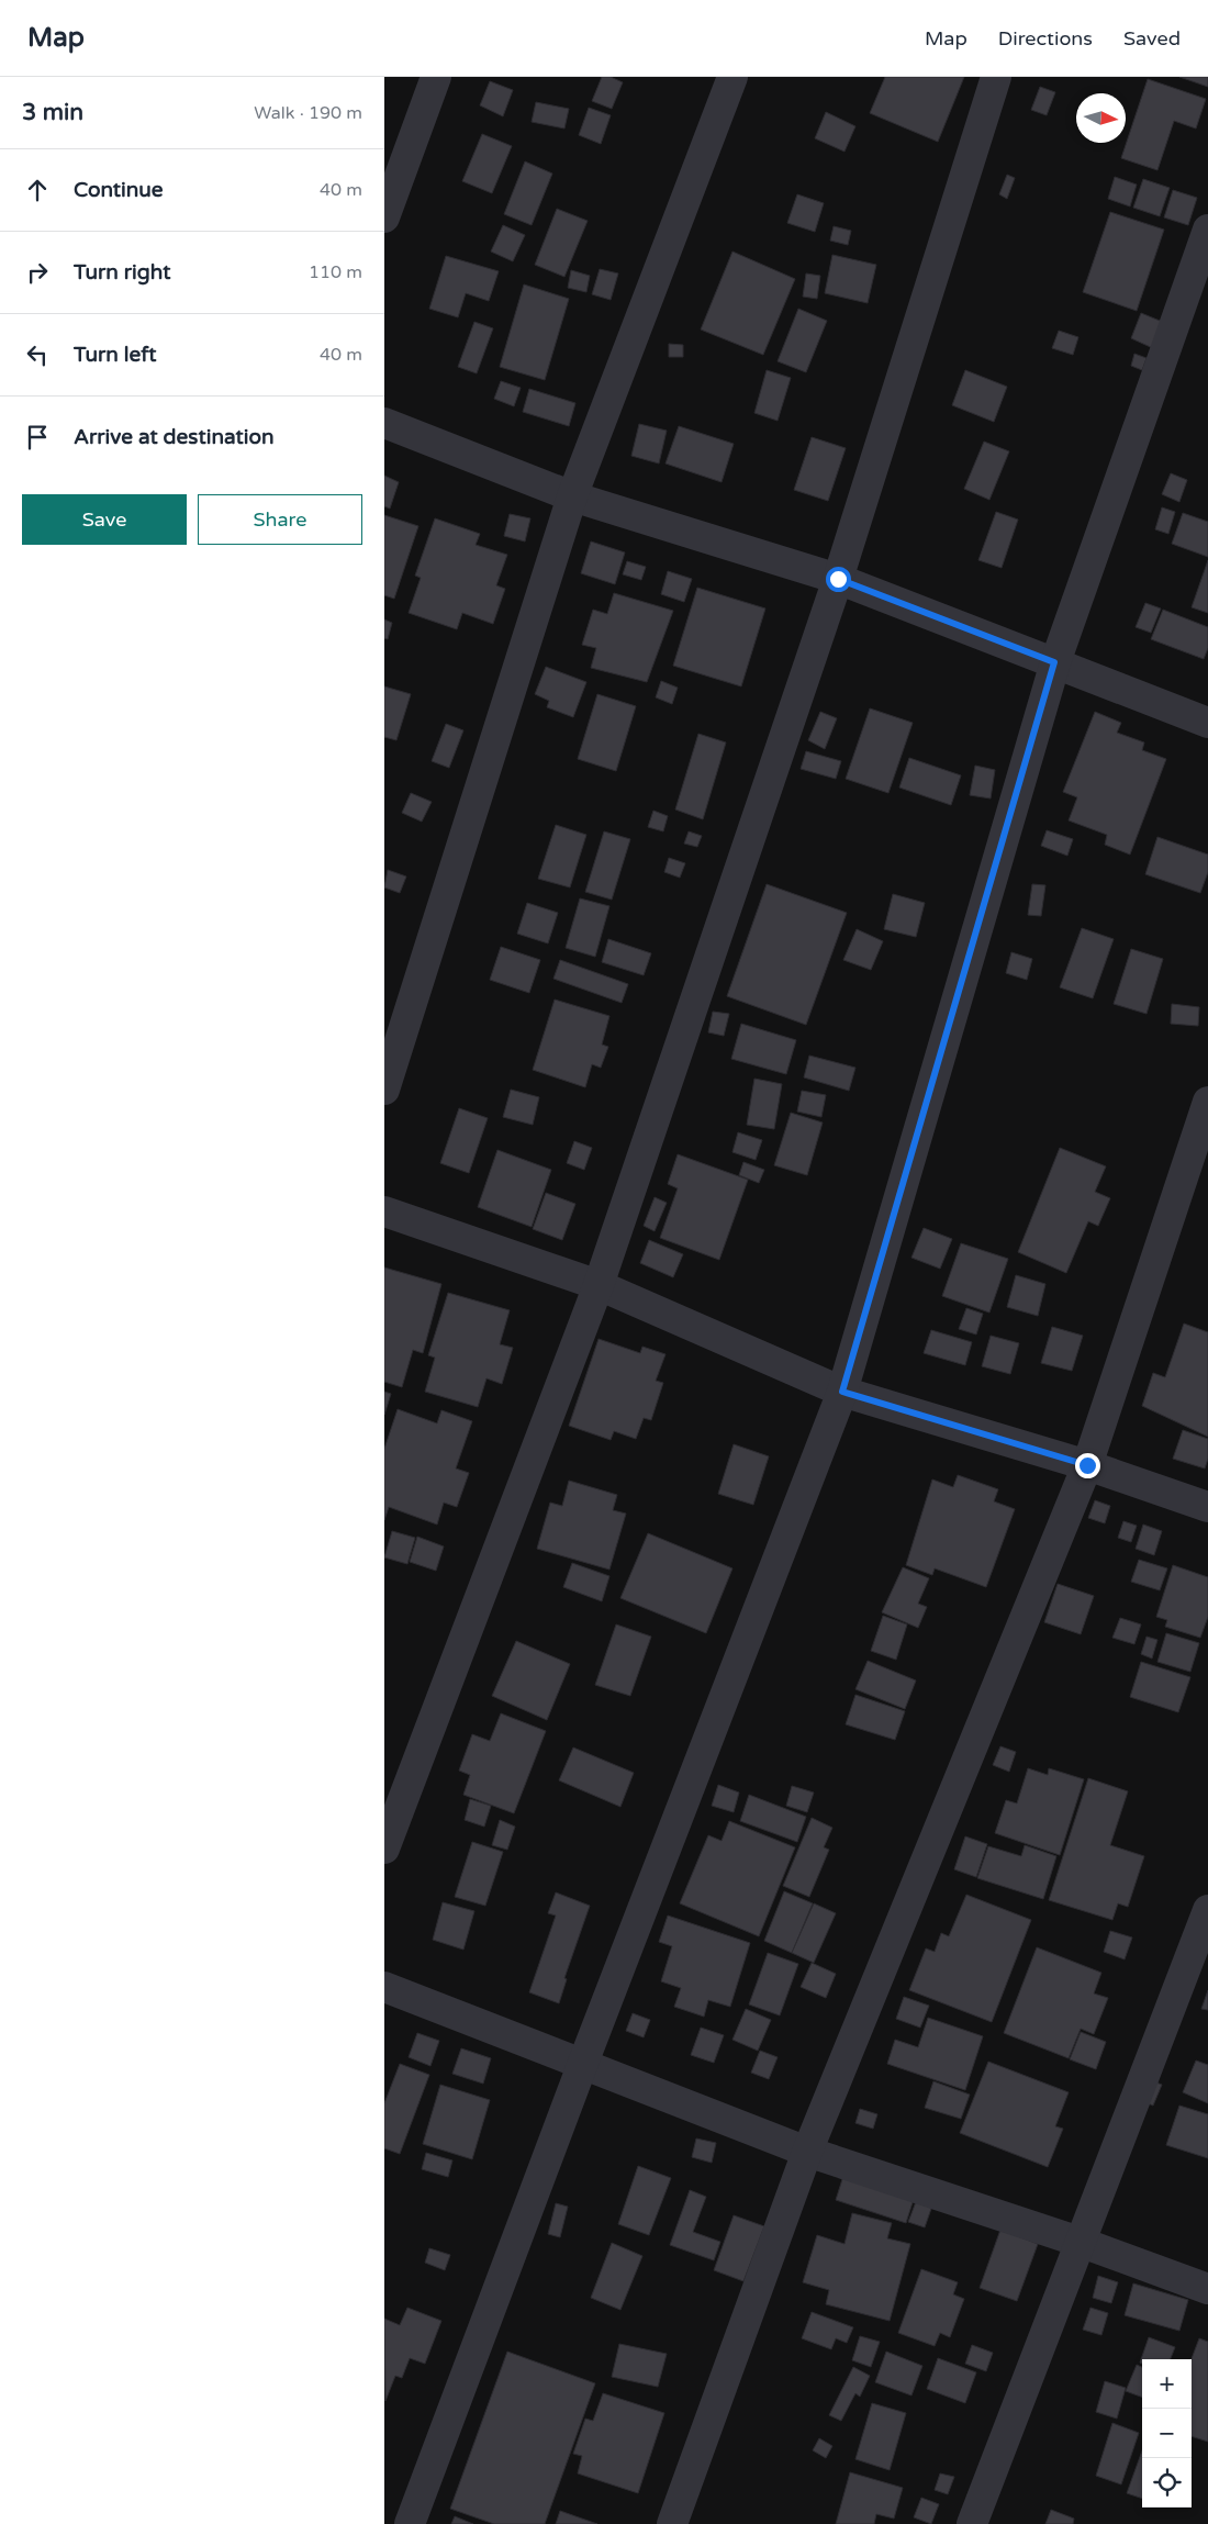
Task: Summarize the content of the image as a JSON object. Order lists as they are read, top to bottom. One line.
{"north":"right","page":{"header":"Map","nav":["Map","Directions","Saved"],"heading":["3 min","Walk · 190 m"],"list":[["Continue","40 m"],["Turn right","110 m"],["Turn left","40 m"],"Arrive at destination"],"buttons":["Save","Share"],"map_buttons":["+","−"]}}
